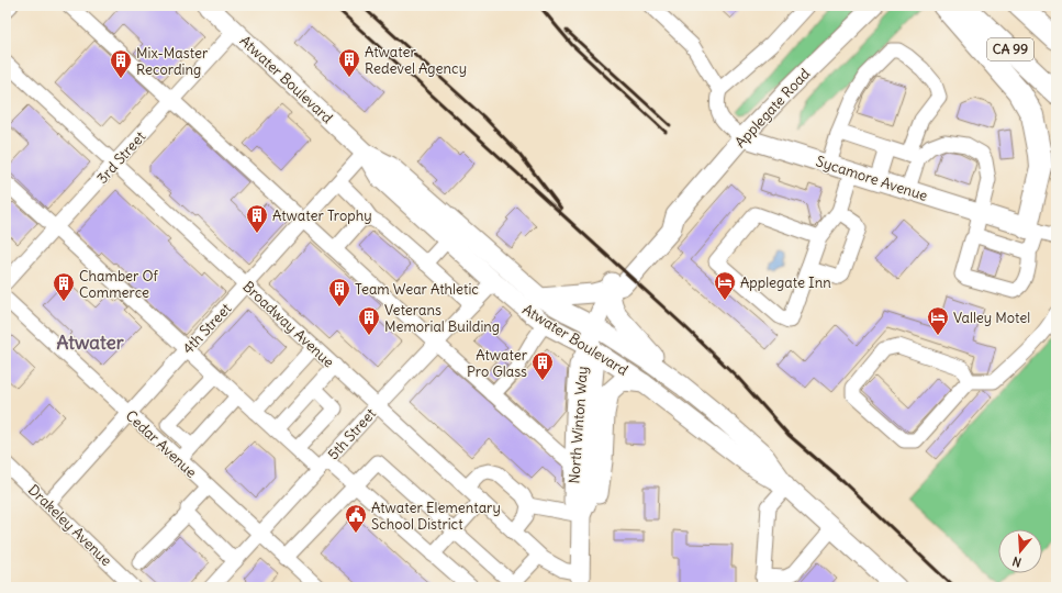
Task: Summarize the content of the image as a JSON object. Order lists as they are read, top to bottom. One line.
{"streets":{"highway":["CA 99"],"main road":["Atwater Boulevard","Applegate Road","Sycamore Avenue","North Winton Way"],"street":["3rd Street","Broadway Avenue","4th Street","5th Street","Cedar Avenue","Drakeley Avenue"]},"crossings":[["Atwater Boulevard","Applegate Road"],["Atwater Boulevard","3rd Street"],["Atwater Boulevard","4th Street"],["Atwater Boulevard","North Winton Way"],["Atwater Boulevard","5th Street"],["Applegate Road","Sycamore Avenue"],["Applegate Road","North Winton Way"],["3rd Street","Broadway Avenue"],["Broadway Avenue","4th Street"],["Broadway Avenue","North Winton Way"],["Broadway Avenue","5th Street"],["4th Street","Cedar Avenue"],["4th Street","Drakeley Avenue"],["5th Street","Cedar Avenue"]],"districts":["Atwater"],"places":{"building":["Atwater Redevel Agency","Mix-Master Recording","Atwater Trophy","Chamber Of Commerce","Team Wear Athletic","Veterans Memorial Building","Atwater Pro Glass"],"hotel":["Applegate Inn","Valley Motel"],"public building":["Atwater Elementary School District"]},"north":"bottom"}
